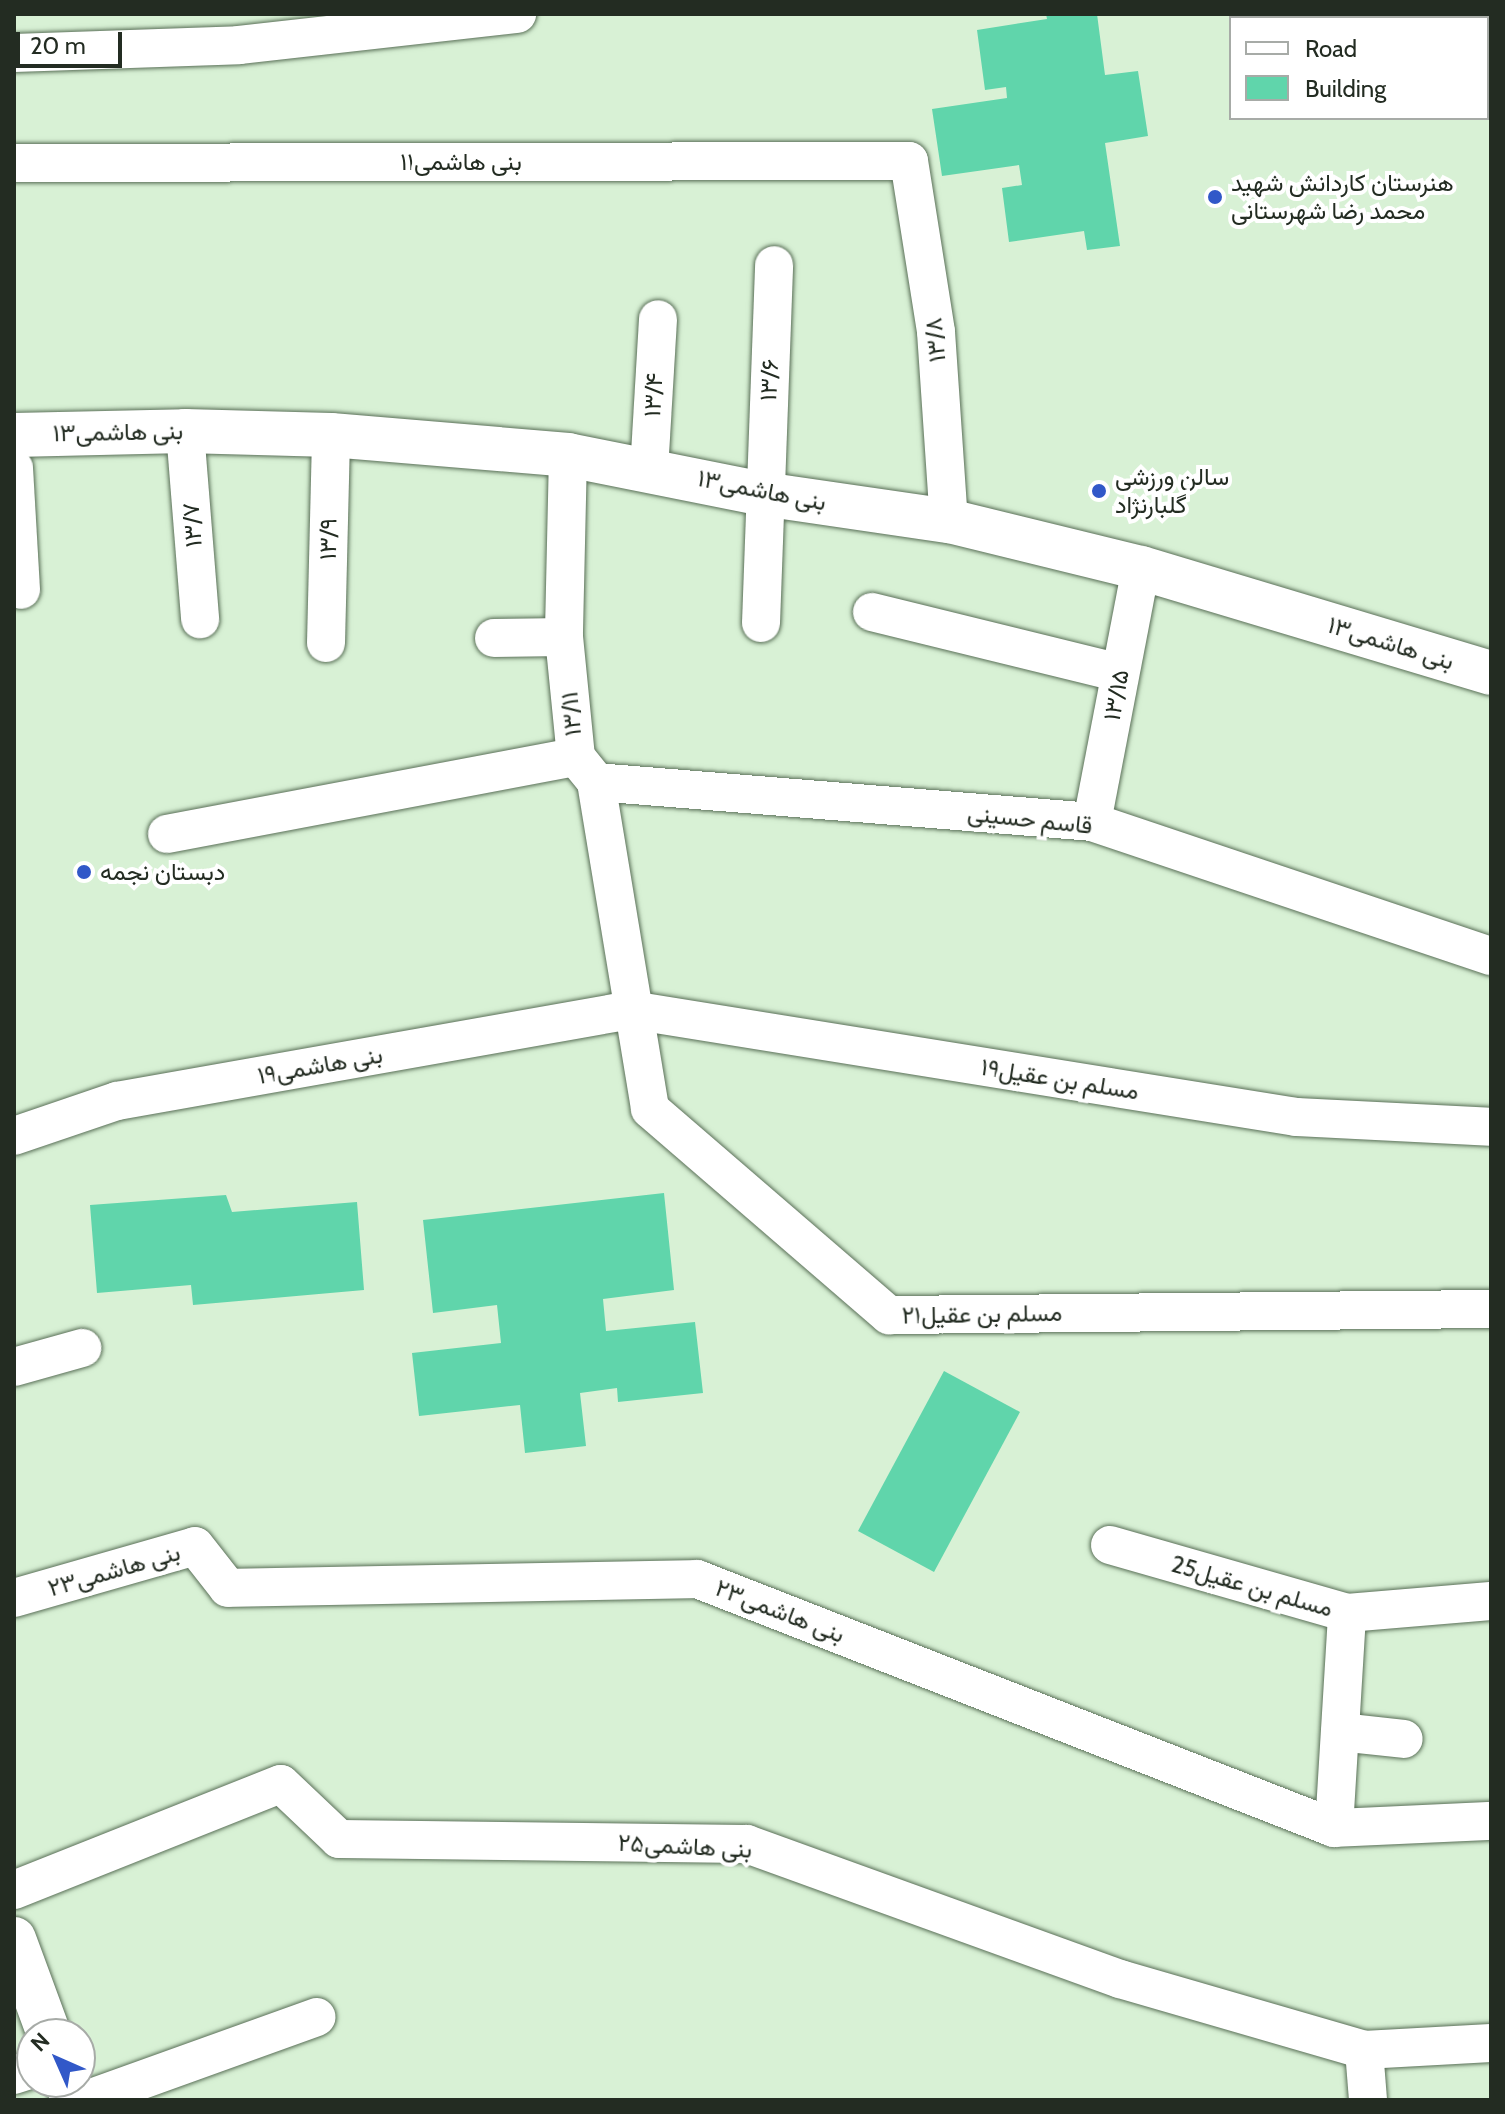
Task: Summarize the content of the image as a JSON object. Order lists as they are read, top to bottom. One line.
{"streets":{"street":["بنی هاشمی۱۱","۱۳/۸","۱۳/۶","۱۳/۴","بنی هاشمی۱۳","۱۳/۷","۱۳/۹","۱۳/۱۵","۱۳/۱۱","قاسم حسینی","بنی هاشمی۱۹","مسلم بن عقیل۱۹","مسلم بن عقیل۲۱","بنی هاشمی۲۳","مسلم بن عقیل25","بنی هاشمی۲۵"]},"crossings":[["بنی هاشمی۱۱","۱۳/۸"],["۱۳/۸","بنی هاشمی۱۳"],["۱۳/۶","بنی هاشمی۱۳"],["۱۳/۴","بنی هاشمی۱۳"],["بنی هاشمی۱۳","۱۳/۷"],["بنی هاشمی۱۳","۱۳/۹"],["بنی هاشمی۱۳","۱۳/۱۵"],["بنی هاشمی۱۳","۱۳/۱۱"],["۱۳/۱۵","قاسم حسینی"],["۱۳/۱۱","قاسم حسینی"],["۱۳/۱۱","بنی هاشمی۱۹"],["۱۳/۱۱","مسلم بن عقیل۱۹"],["۱۳/۱۱","مسلم بن عقیل۲۱"],["بنی هاشمی۱۹","مسلم بن عقیل۱۹"],["بنی هاشمی۱۹","مسلم بن عقیل۲۱"],["مسلم بن عقیل۱۹","مسلم بن عقیل۲۱"]],"places":["هنرستان کاردانش شهید محمد رضا شهرستانی","سالن ورزشی گلبارنژاد","دبستان نجمه"],"legend":["Road","Building"],"scale_bar":"20 m","north":"top left"}
